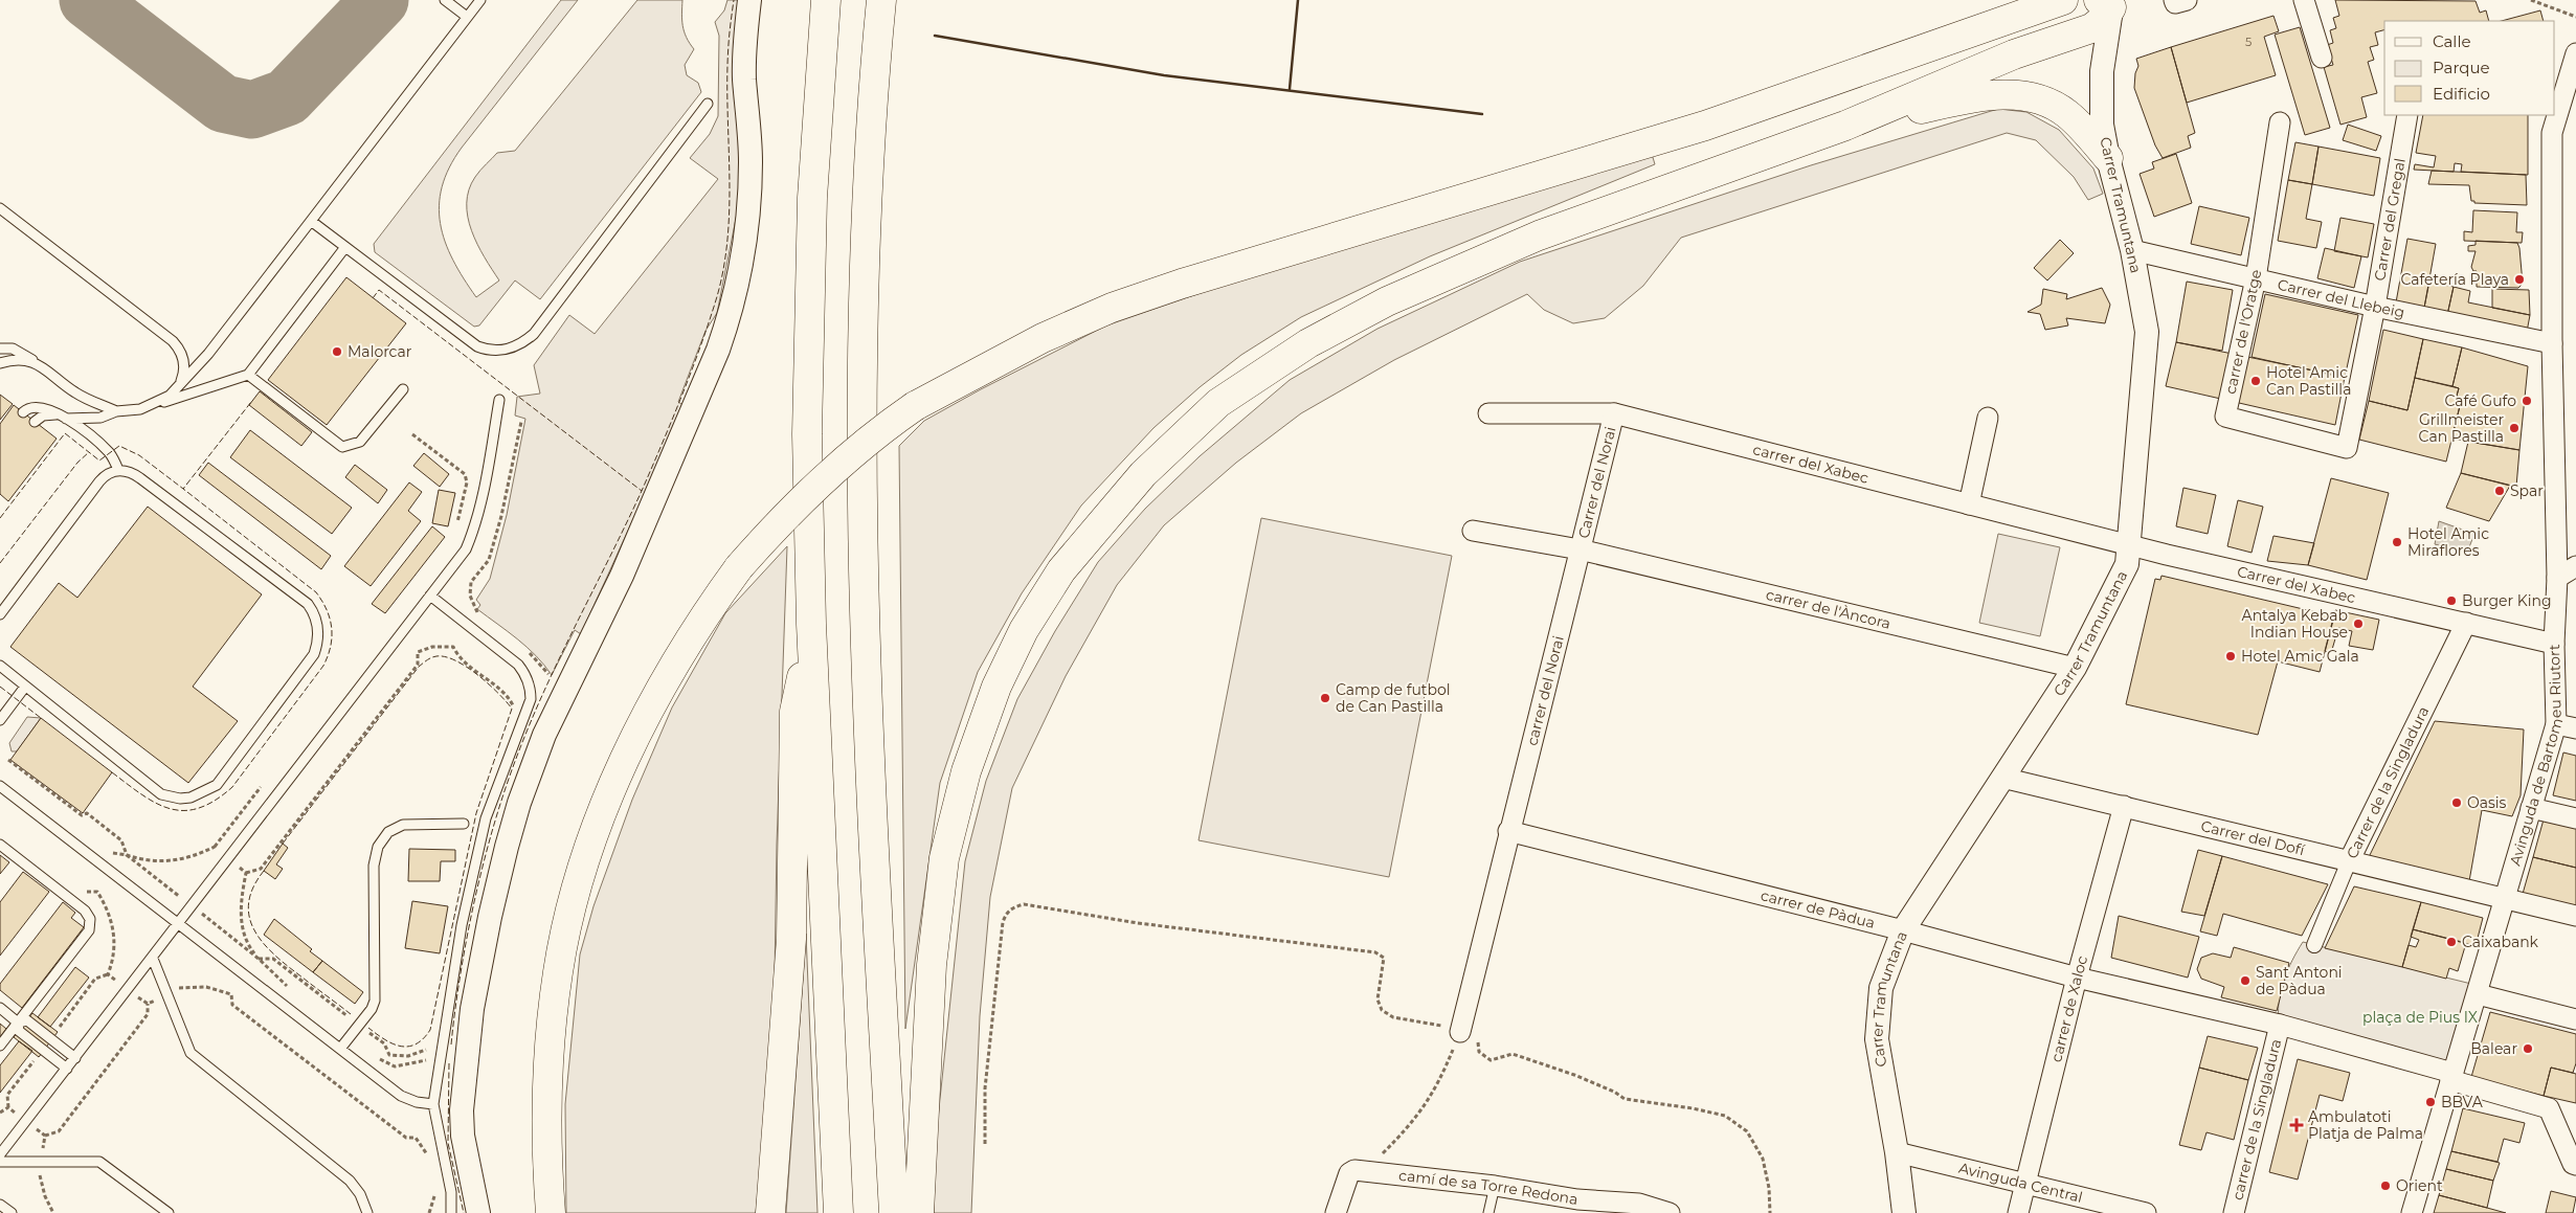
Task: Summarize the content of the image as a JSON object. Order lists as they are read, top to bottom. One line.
{"streets":{"street":["Carrer Tramuntana","Carrer del Gregal","Carrer del Llebeig","carrer de l'Oratge","carrer del Xabec","Carrer del Norai","Carrer del Xabec","carrer de l'Àncora","carrer del Norai","Avinguda de Bartomeu Riutort","Carrer de la Singladura","Carrer del Dofí","carrer de Pàdua","carrer de Xaloc","carrer de la Singladura","Avinguda Central","camí de sa Torre Redona"]},"crossings":[["Carrer Tramuntana","Carrer del Llebeig"],["Carrer Tramuntana","carrer del Xabec"],["Carrer Tramuntana","Carrer del Xabec"],["Carrer Tramuntana","carrer de l'Àncora"],["Carrer Tramuntana","Carrer del Dofí"],["Carrer Tramuntana","carrer de Pàdua"],["Carrer Tramuntana","Avinguda Central"],["Carrer del Gregal","Carrer del Llebeig"],["Carrer del Gregal","carrer de l'Oratge"],["Carrer del Llebeig","carrer de l'Oratge"],["Carrer del Llebeig","Avinguda de Bartomeu Riutort"],["carrer del Xabec","Carrer del Norai"],["carrer del Xabec","Carrer del Xabec"],["Carrer del Norai","carrer de l'Àncora"],["Carrer del Norai","carrer del Norai"],["Carrer del Xabec","Carrer de la Singladura"],["carrer de l'Àncora","carrer del Norai"],["carrer del Norai","carrer de Pàdua"],["Avinguda de Bartomeu Riutort","Carrer del Dofí"],["Carrer de la Singladura","Carrer del Dofí"],["Carrer del Dofí","carrer de Xaloc"],["carrer de Pàdua","carrer de Xaloc"],["carrer de Pàdua","carrer de la Singladura"],["carrer de Xaloc","Avinguda Central"]],"parks":["plaça de Pius IX"],"places":{"other":["Cafetería Playa","Malorcar","Hotel Amic Can Pastilla","Café Gufo","Grillmeister Can Pastilla","Spar","Hotel Amic Miraflores","Burger King","Antalya Kebab Indian House","Hotel Amic Gala","Camp de futbol de Can Pastilla","Oasis","Caixabank","Sant Antoni de Pàdua","Balear","BBVA","Orient"],"health":["Ambulatoti Platja de Palma"]},"house_numbers":["5"],"legend":["Calle","Parque","Edificio"]}
